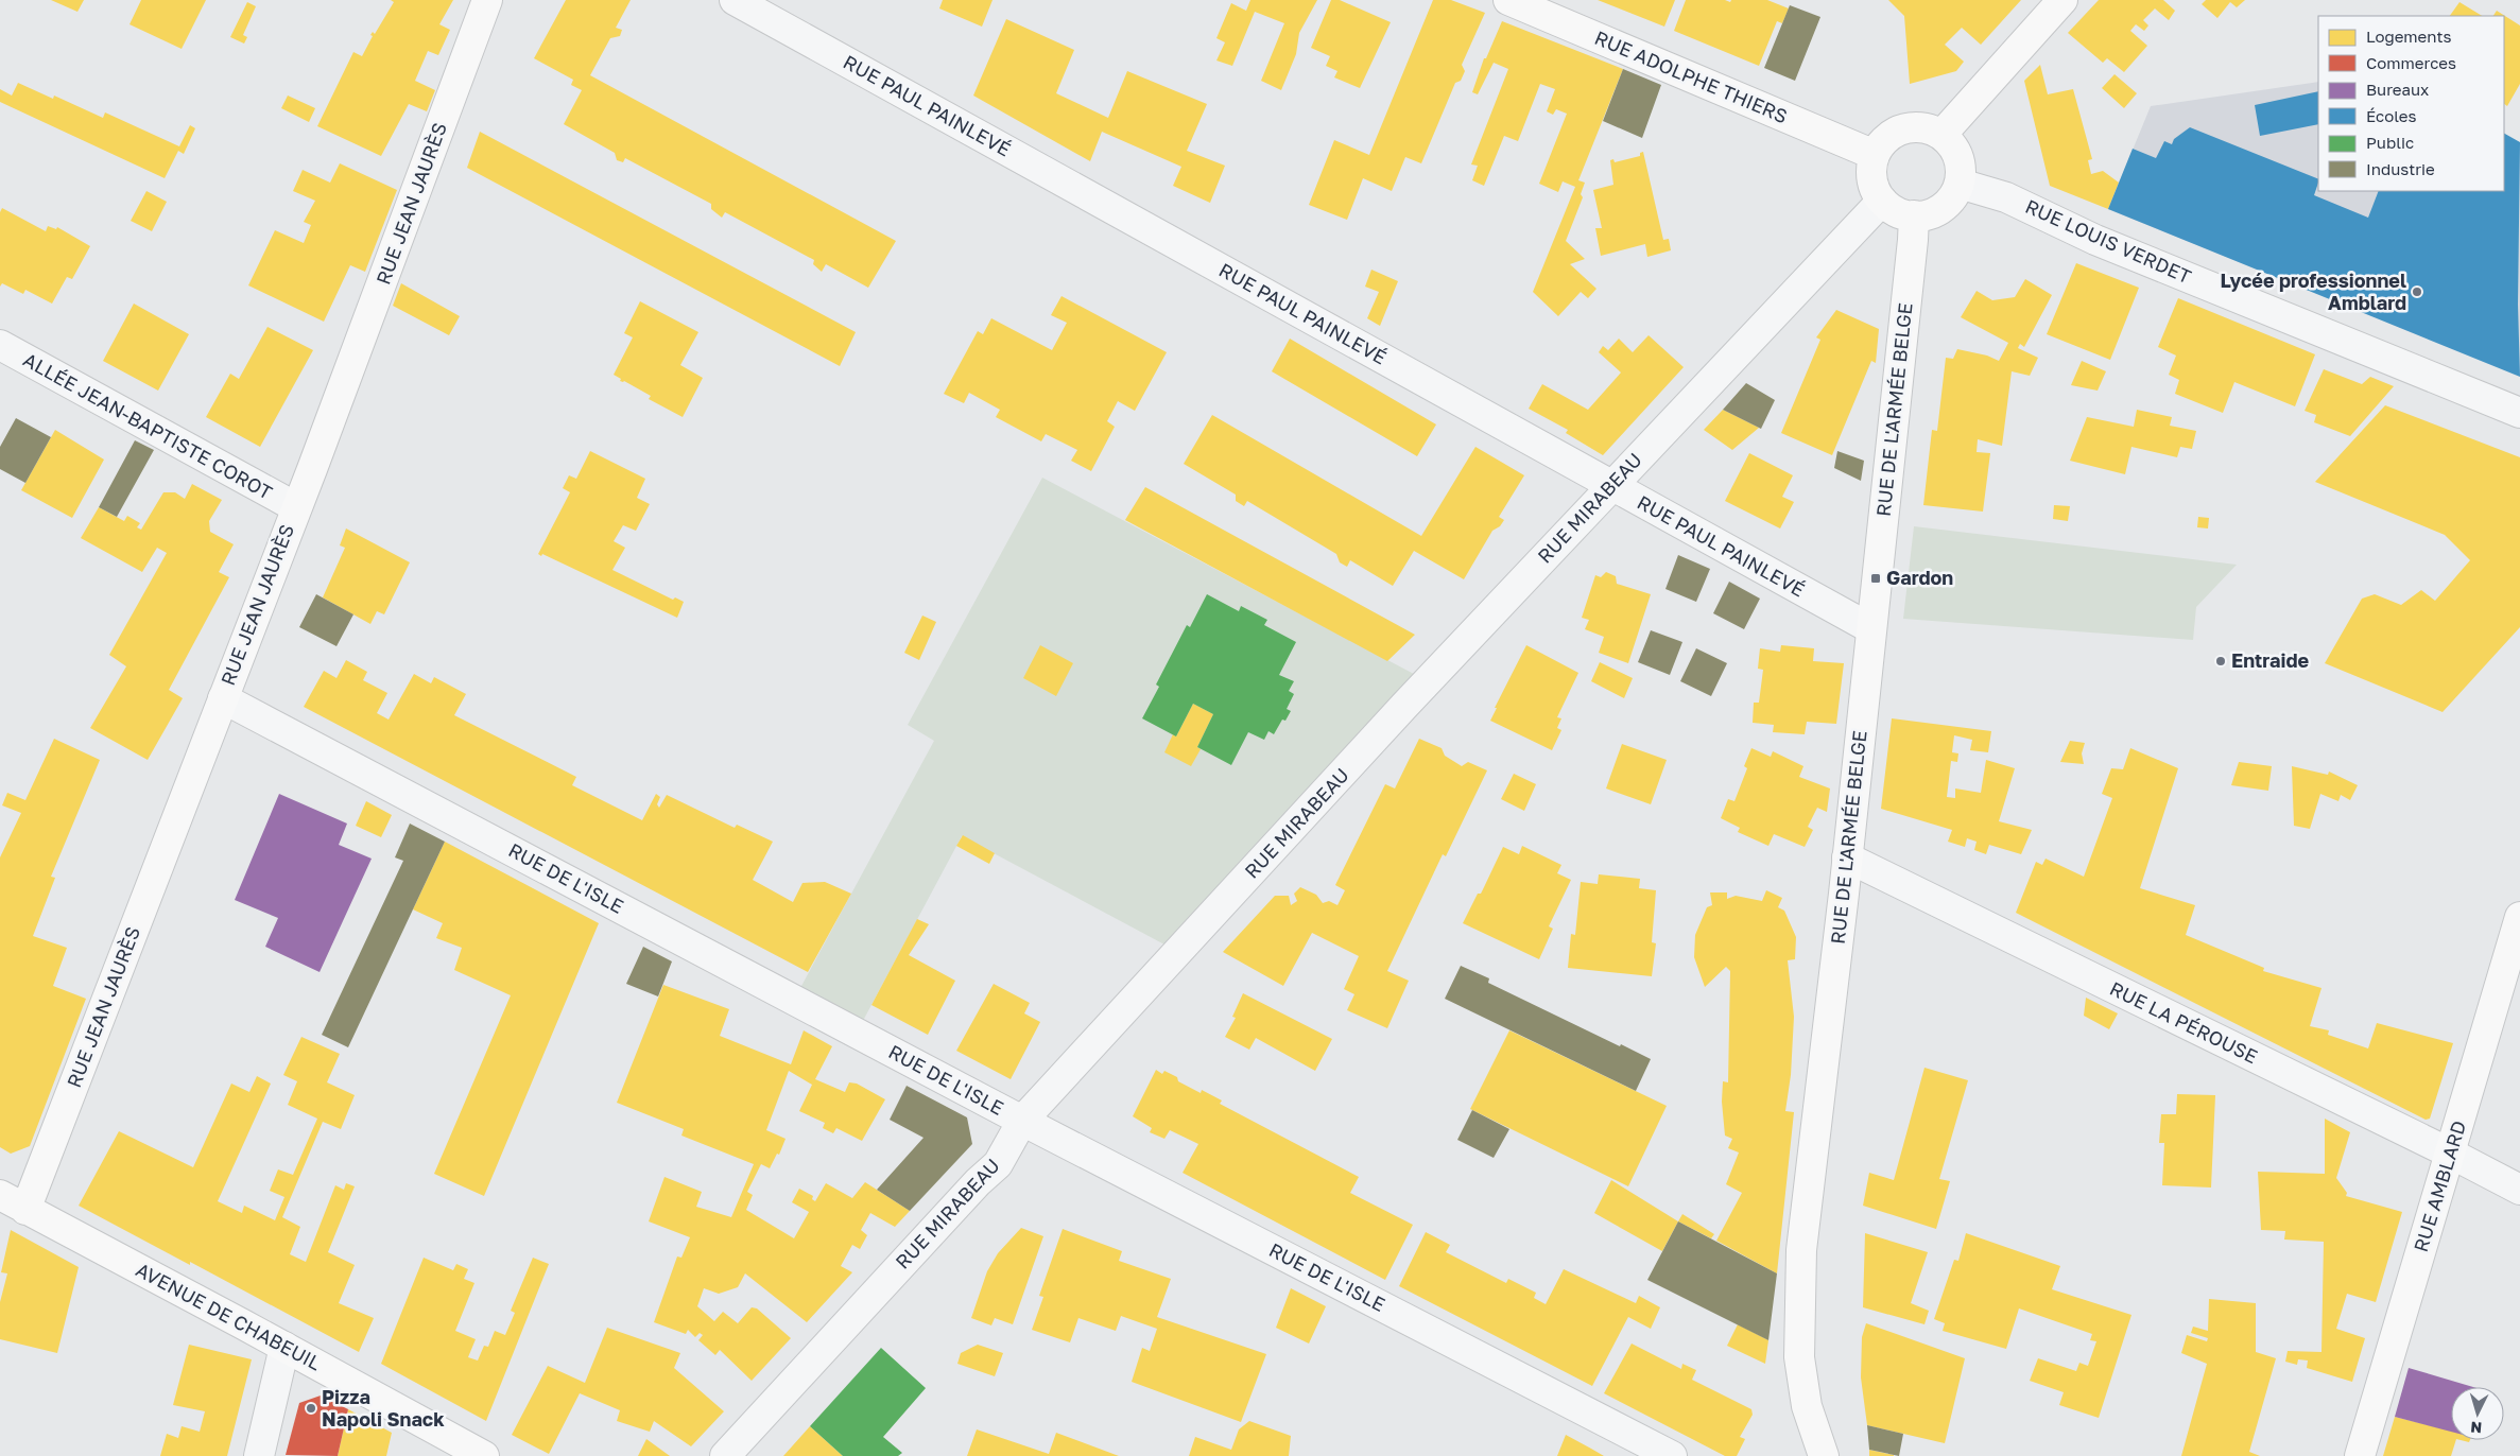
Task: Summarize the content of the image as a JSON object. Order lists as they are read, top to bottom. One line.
{"streets":{"street":["RUE ADOLPHE THIERS","RUE PAUL PAINLEVÉ","RUE JEAN JAURÈS","RUE LOUIS VERDET","RUE DE L'ARMÉE BELGE","ALLÉE JEAN-BAPTISTE COROT","RUE MIRABEAU","RUE DE L'ISLE","RUE LA PÉROUSE","RUE AMBLARD","AVENUE DE CHABEUIL"]},"crossings":[["RUE ADOLPHE THIERS","RUE LOUIS VERDET"],["RUE ADOLPHE THIERS","RUE DE L'ARMÉE BELGE"],["RUE ADOLPHE THIERS","RUE MIRABEAU"],["RUE PAUL PAINLEVÉ","RUE DE L'ARMÉE BELGE"],["RUE PAUL PAINLEVÉ","RUE MIRABEAU"],["RUE JEAN JAURÈS","ALLÉE JEAN-BAPTISTE COROT"],["RUE JEAN JAURÈS","RUE DE L'ISLE"],["RUE JEAN JAURÈS","AVENUE DE CHABEUIL"],["RUE LOUIS VERDET","RUE DE L'ARMÉE BELGE"],["RUE LOUIS VERDET","RUE MIRABEAU"],["RUE DE L'ARMÉE BELGE","RUE MIRABEAU"],["RUE DE L'ARMÉE BELGE","RUE LA PÉROUSE"],["RUE MIRABEAU","RUE DE L'ISLE"],["RUE LA PÉROUSE","RUE AMBLARD"]],"places":{"other":["Lycée professionnel Amblard","Entraide","Pizza Napoli Snack"],"transit":["Gardon"]},"legend":["Logements","Commerces","Bureaux","Écoles","Public","Industrie"],"north":"bottom"}
